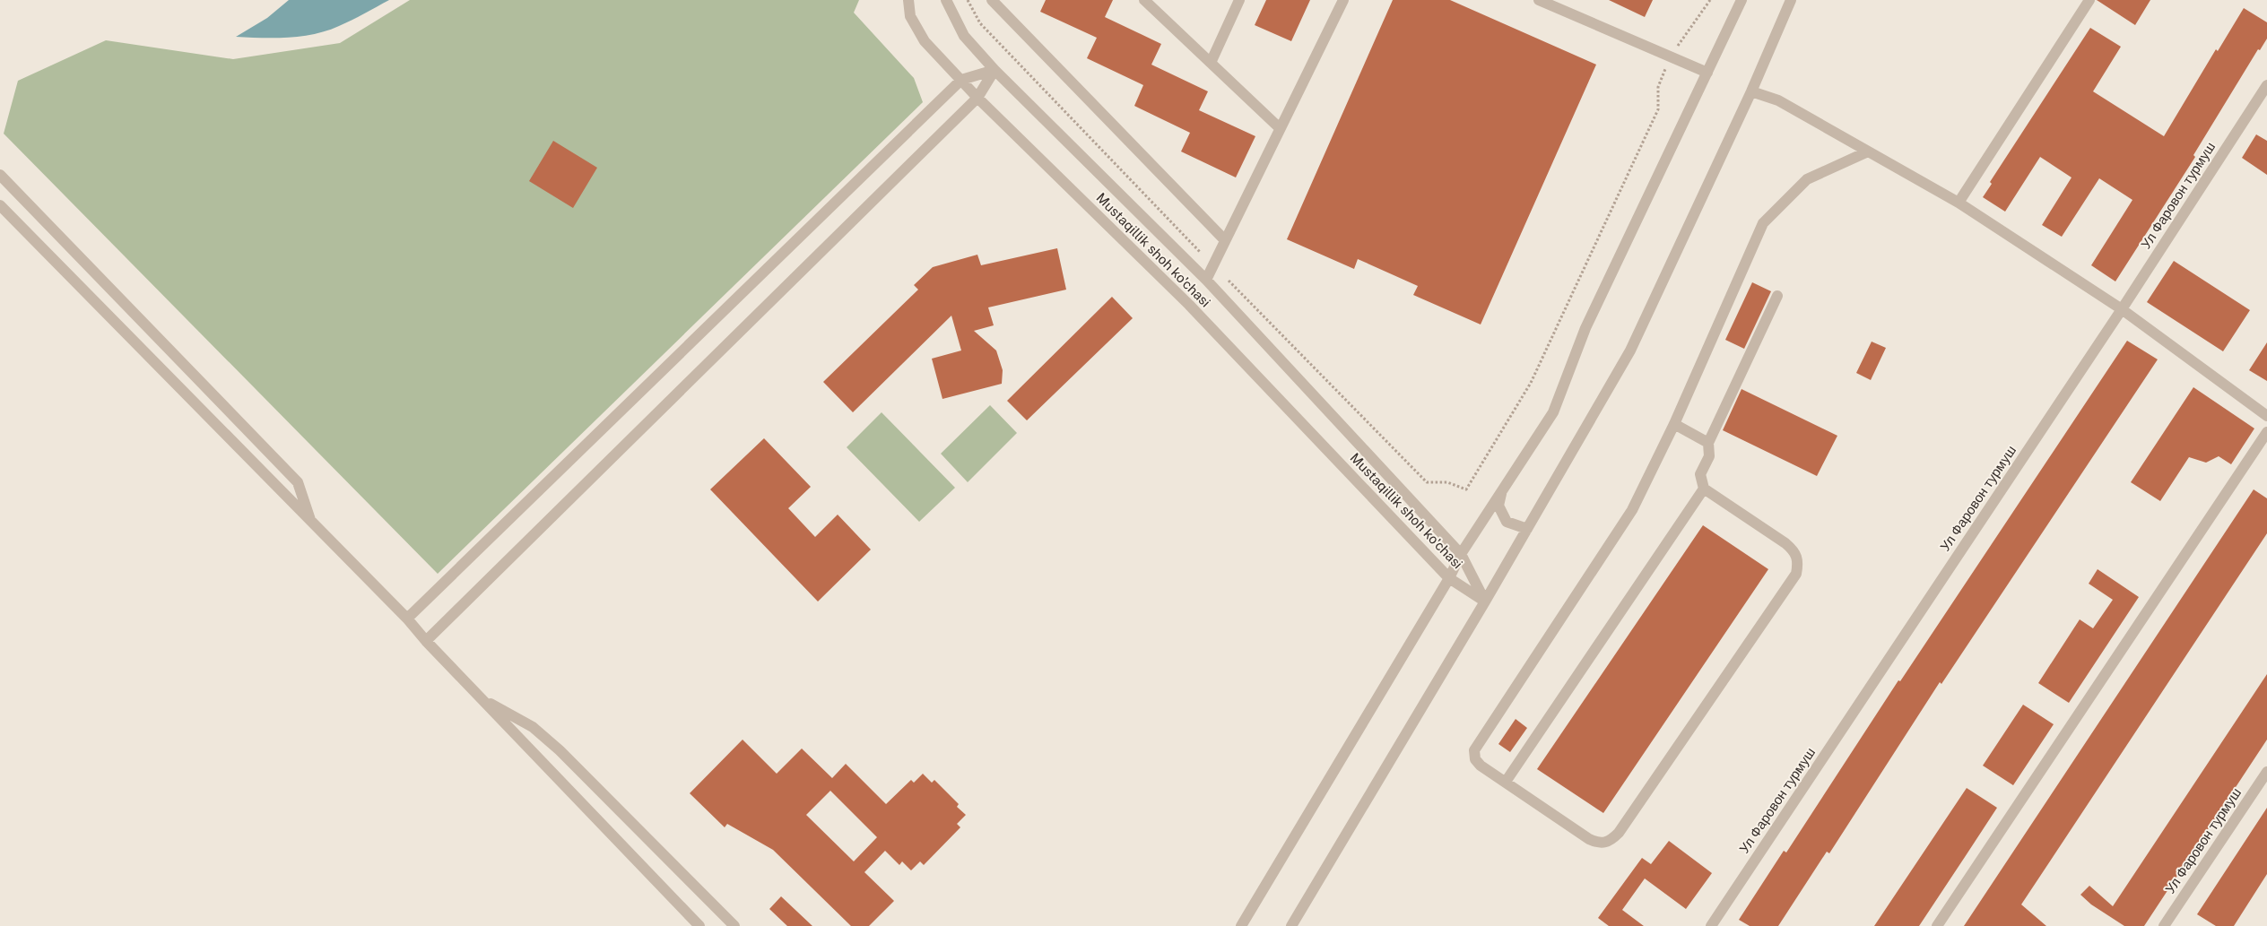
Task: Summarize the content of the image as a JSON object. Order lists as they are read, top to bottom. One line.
{"streets":{"street":["Ул Фаровон турмуш","Mustaqillik shoh ko'chasi"]}}
